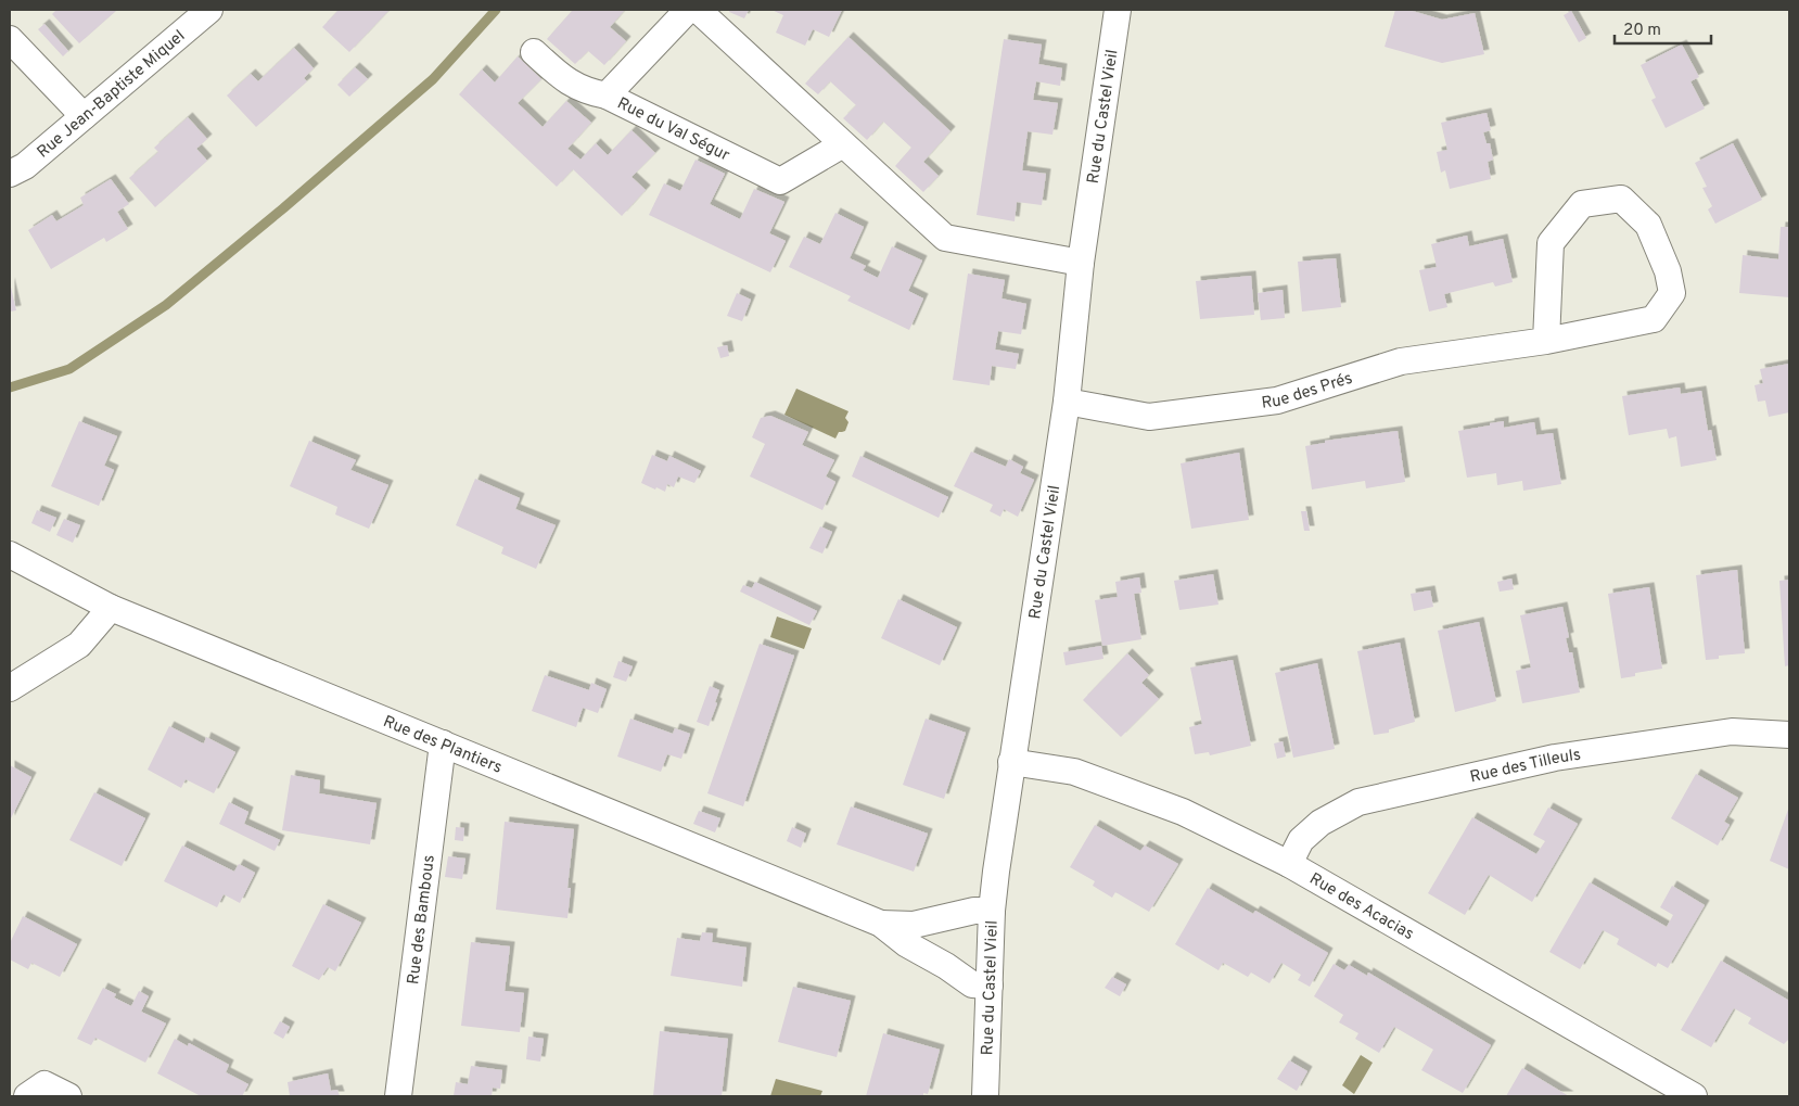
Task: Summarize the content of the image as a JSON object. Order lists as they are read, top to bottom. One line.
{"streets":{"street":["Rue Jean-Baptiste Miquel","Rue du Castel Vieil","Rue du Val Ségur","Rue des Prés","Rue des Plantiers","Rue des Tilleuls","Rue des Acacias","Rue des Bambous"]},"crossings":[["Rue du Castel Vieil","Rue des Prés"],["Rue du Castel Vieil","Rue des Plantiers"],["Rue du Castel Vieil","Rue des Acacias"],["Rue des Plantiers","Rue des Bambous"],["Rue des Tilleuls","Rue des Acacias"]],"scale_bar":"20 m"}
